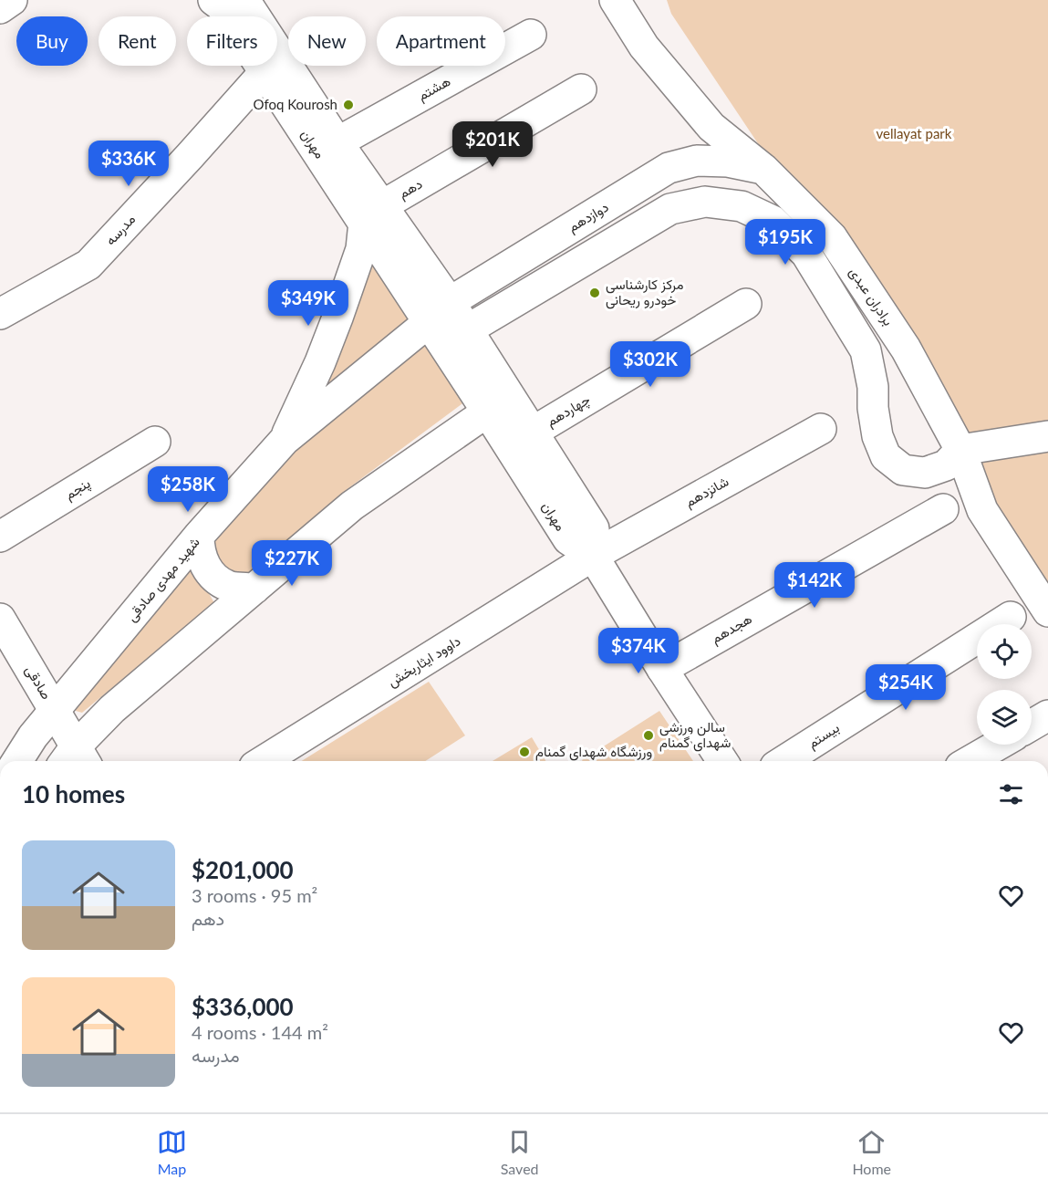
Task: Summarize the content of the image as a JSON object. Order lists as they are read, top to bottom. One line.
{"streets":{"main road":["هشتم","مهران","دهم","دوازدهم","مدرسه","برادران عبدی","چهاردهم","پنجم","شانزدهم","شهید مهدی صادقی","هجدهم","داوود ایثاربخش","صادقی","بیستم"]},"crossings":[["هشتم","مهران"],["مهران","دهم"],["مهران","دوازدهم"],["مهران","مدرسه"],["مهران","چهاردهم"],["مهران","شانزدهم"],["مهران","شهید مهدی صادقی"],["مهران","داوود ایثاربخش"],["دوازدهم","برادران عبدی"],["دوازدهم","شهید مهدی صادقی"],["شانزدهم","داوود ایثاربخش"],["شهید مهدی صادقی","صادقی"]],"parks":["vellayat park"],"places":["Ofoq Kourosh","مرکز کارشناسی خودرو ریحانی","سالن ورزشی شهدای گمنام","ورزشگاه شهدای گمنام"],"page":{"chip":["Buy","Rent","Filters","New","Apartment"],"price":["$201K","$336K","$195K","$349K","$302K","$258K","$227K","$142K","$374K","$254K"],"heading":"10 homes","list":[{"name":"$201,000","note":"3 rooms · 95 m² · دهم"},{"name":"$336,000","note":"4 rooms · 144 m² · مدرسه"}],"tabs":["Map","Saved","Home"]}}
